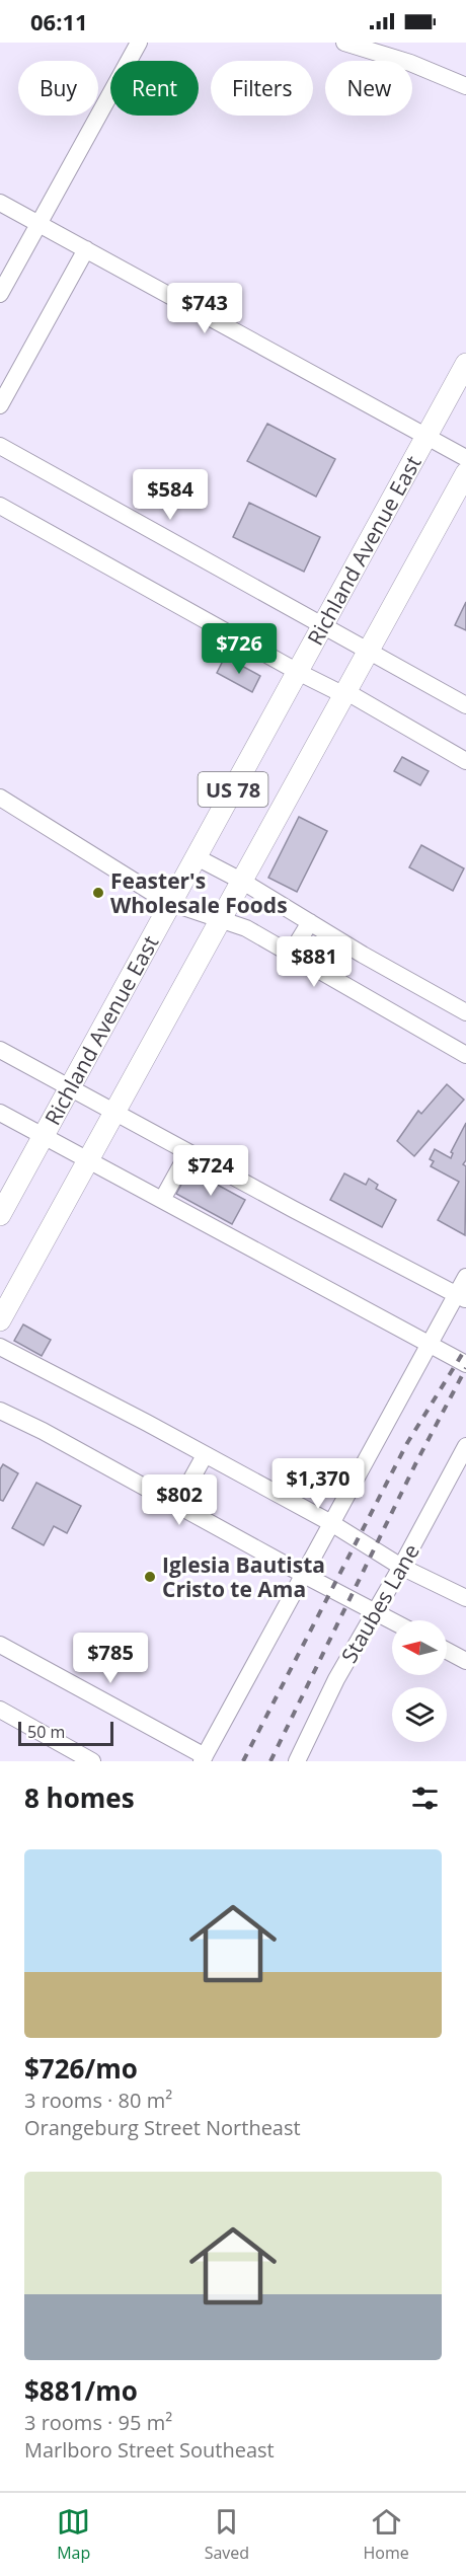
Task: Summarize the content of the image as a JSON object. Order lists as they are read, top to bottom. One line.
{"streets":{"main road":["Richland Avenue East","US 78"],"street":["Staubes Lane"]},"places":["Feaster's Wholesale Foods","Iglesia Bautista Cristo te Ama"],"scale_bar":"50 m","north":"left","page":{"status":"06:11","chip":["Buy","Rent","Filters","New"],"price":["$743","$584","$726","$881","$724","$1,370","$802","$785"],"scale":"50 m","heading":"8 homes","list":[{"name":"$726/mo","note":"3 rooms · 80 m² · Orangeburg Street Northeast"},{"name":"$881/mo","note":"3 rooms · 95 m² · Marlboro Street Southeast"}],"tabs":["Map","Saved","Home"]}}
